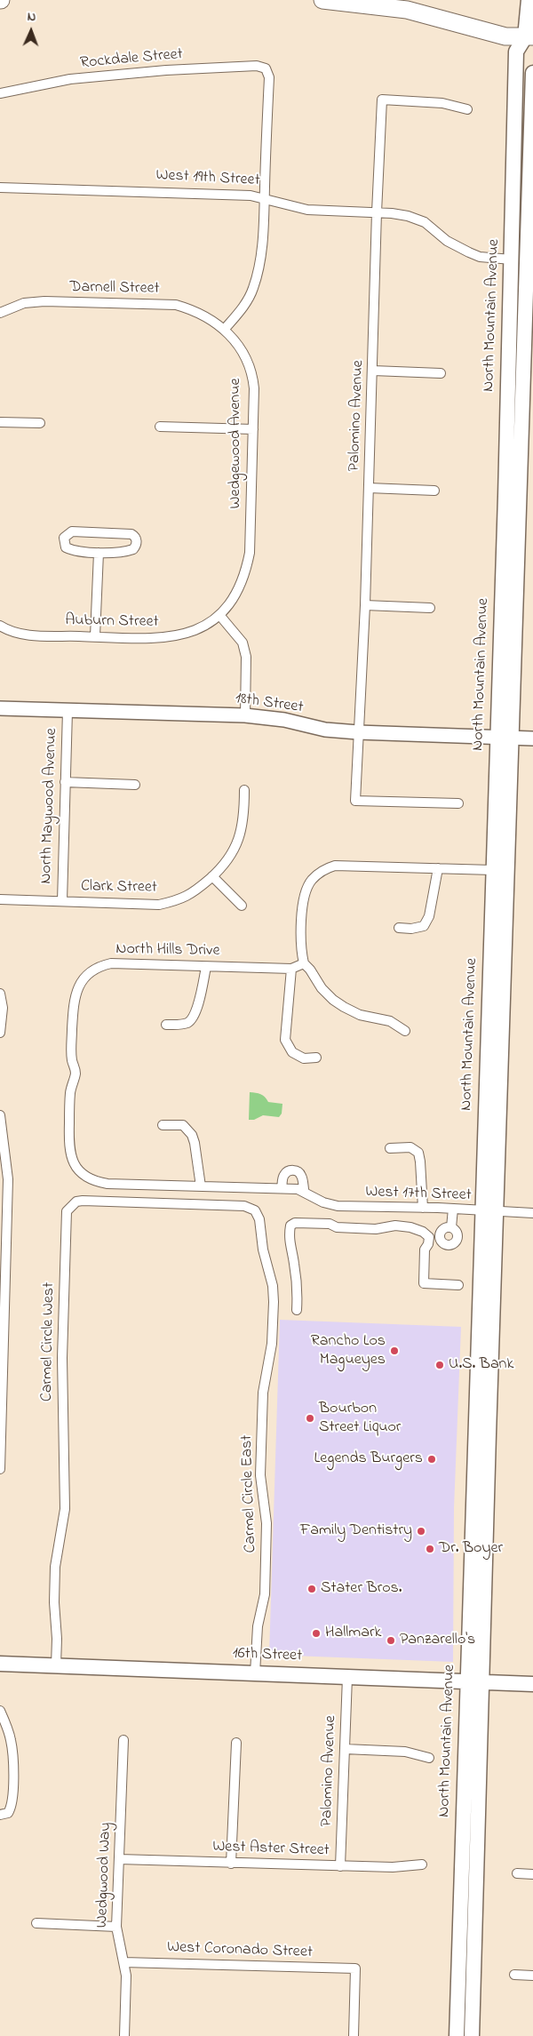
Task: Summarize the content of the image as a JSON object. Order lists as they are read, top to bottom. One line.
{"streets":{"main road":["North Mountain Avenue","18th Street","16th Street"],"street":["Rockdale Street","West 19th Street","Darnell Street","Palomino Avenue","Wedgewood Avenue","Auburn Street","North Maywood Avenue","Clark Street","North Hills Drive","West 17th Street","Carmel Circle West","Carmel Circle East","West Aster Street","Wedgwood Way","West Coronado Street"]},"crossings":[["Rockdale Street","West 19th Street"],["West 19th Street","North Mountain Avenue"],["West 19th Street","Palomino Avenue"],["Darnell Street","Wedgewood Avenue"],["North Mountain Avenue","18th Street"],["North Mountain Avenue","West 17th Street"],["North Mountain Avenue","16th Street"],["Palomino Avenue","18th Street"],["Palomino Avenue","16th Street"],["Palomino Avenue","West Aster Street"],["Wedgewood Avenue","Auburn Street"],["18th Street","North Maywood Avenue"],["North Maywood Avenue","Clark Street"],["North Hills Drive","West 17th Street"],["Carmel Circle West","Carmel Circle East"],["Carmel Circle West","16th Street"],["Carmel Circle East","16th Street"],["West Aster Street","Wedgwood Way"],["Wedgwood Way","West Coronado Street"]],"places":["Rancho Los Magueyes","U.S. Bank","Bourbon Street Liquor","Legends Burgers","Family Dentistry","Dr. Boyer","Stater Bros.","Hallmark","Panzarello's"],"north":"top"}
